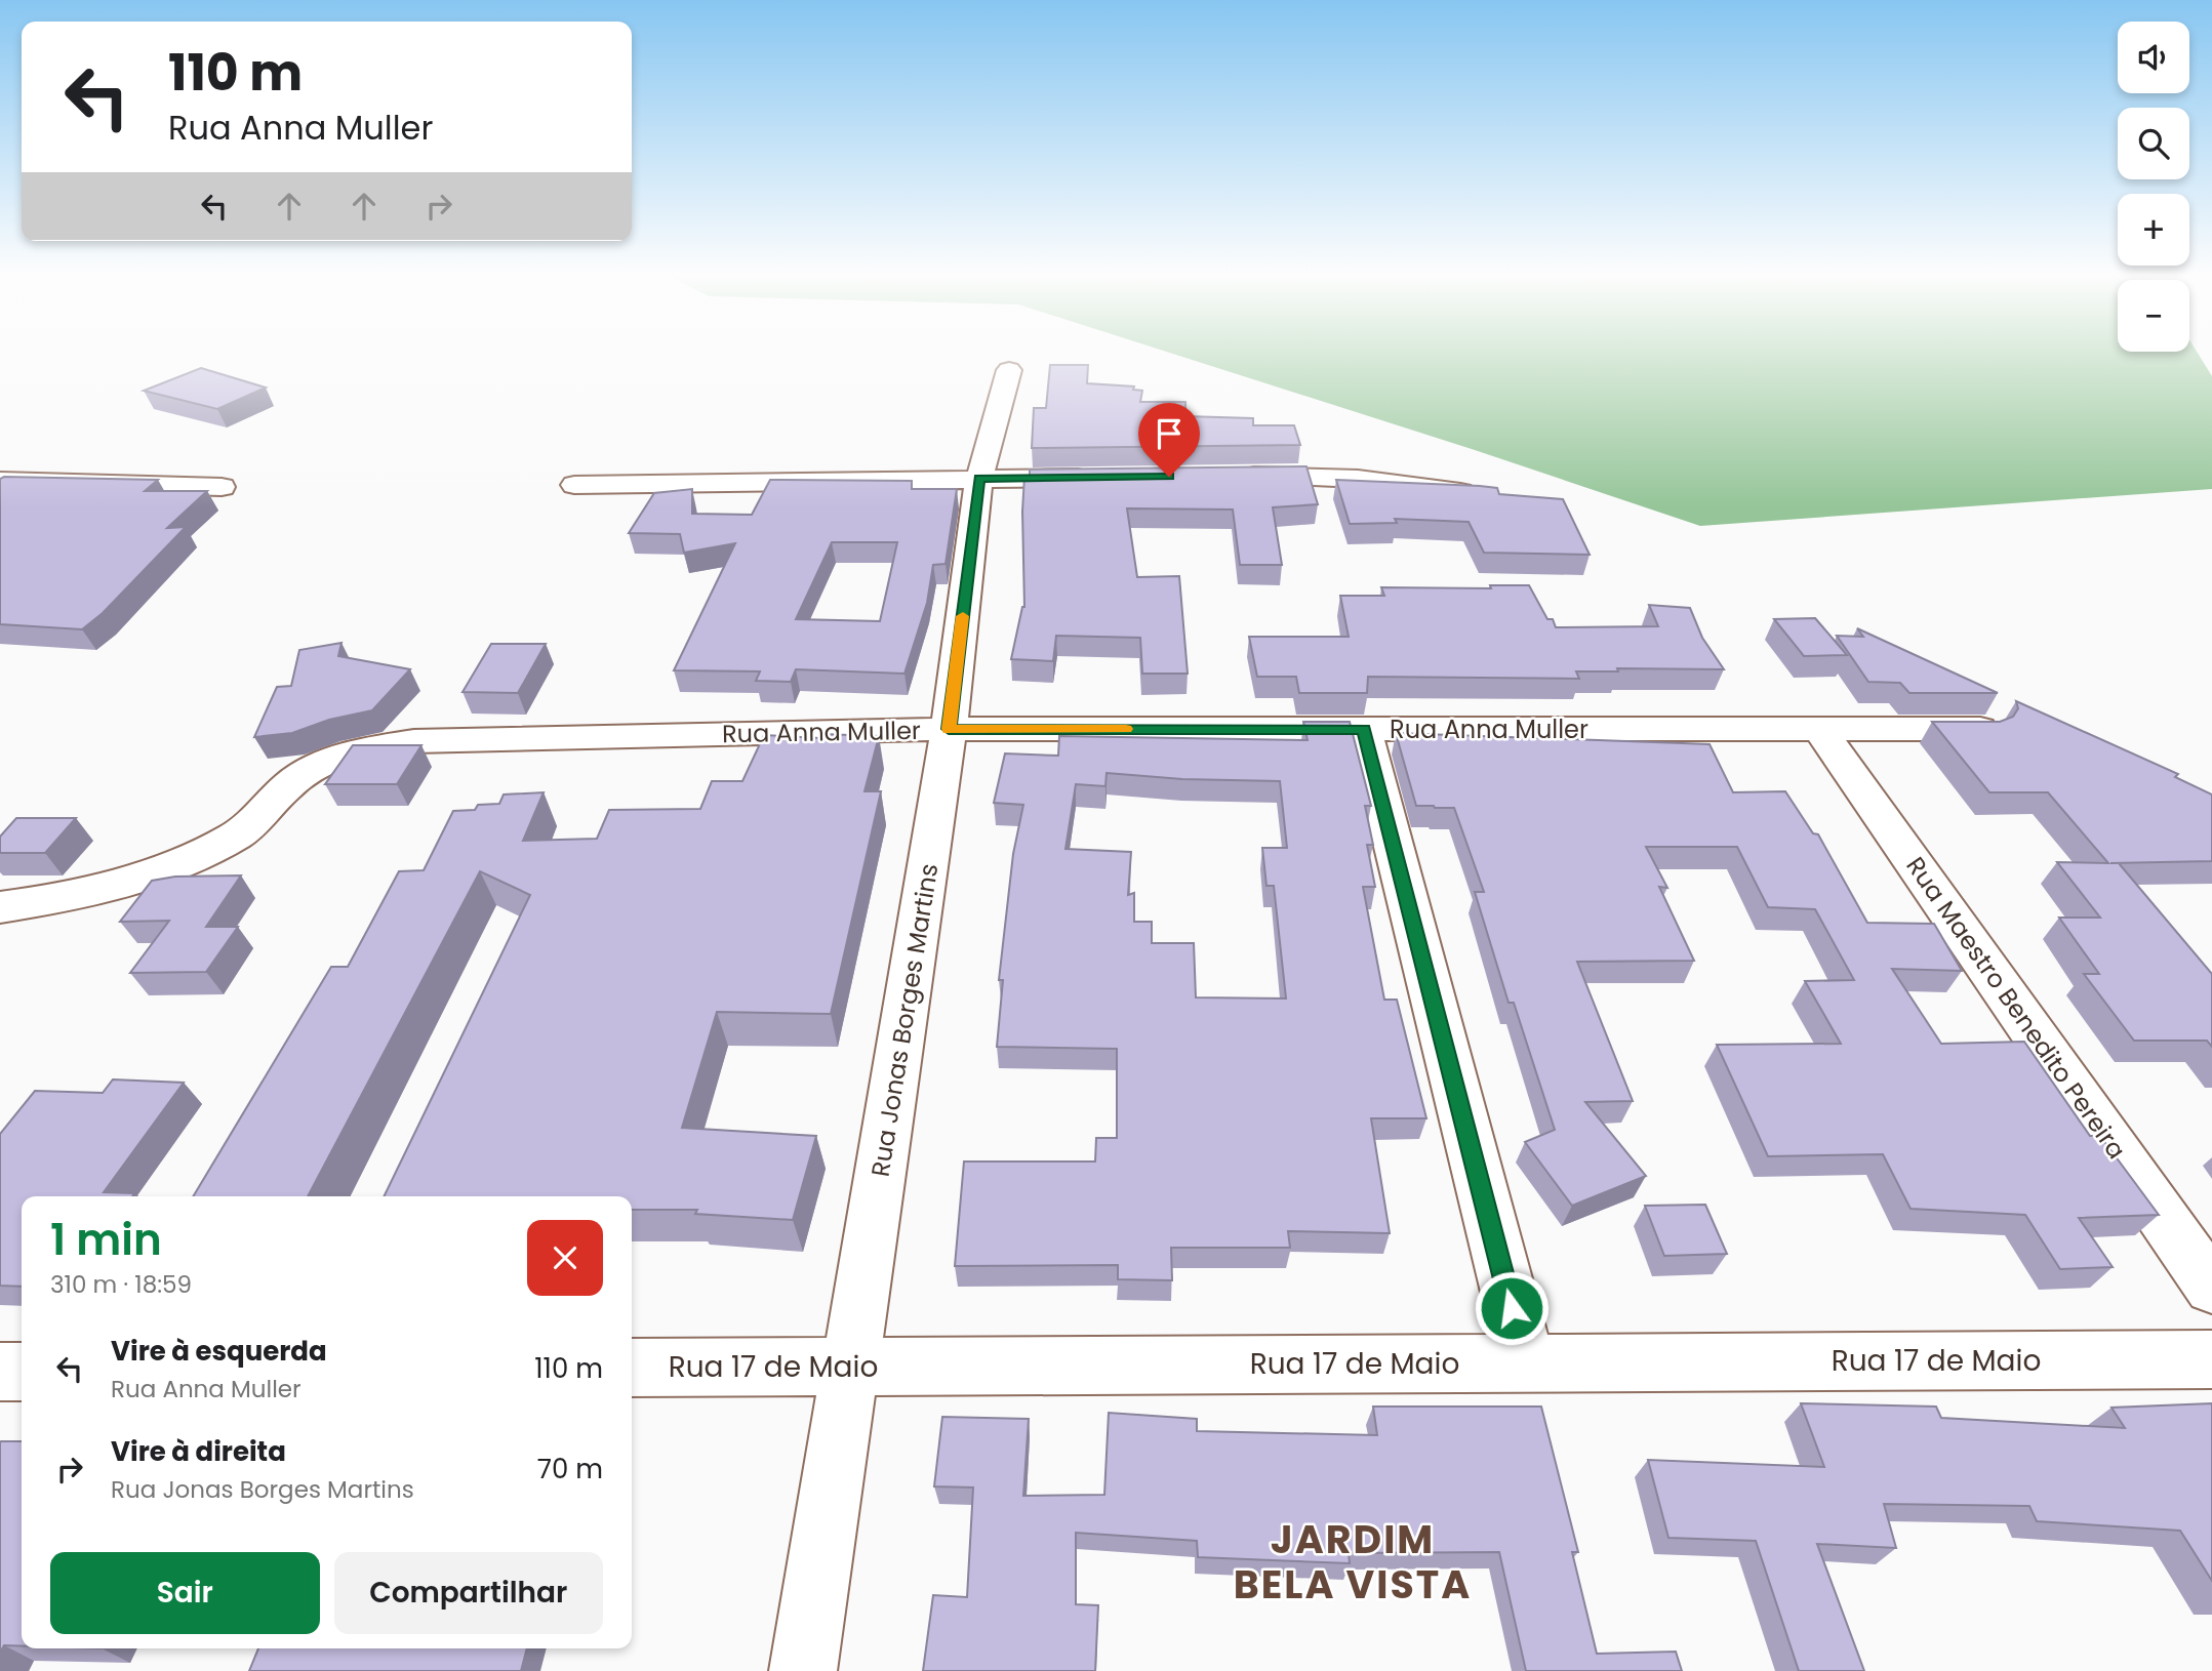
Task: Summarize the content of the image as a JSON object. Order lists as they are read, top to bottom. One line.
{"streets":{"street":["Rua Anna Muller","Rua Maestro Benedito Pereira","Rua Jonas Borges Martins","Rua 17 de Maio"]},"crossings":[["Rua Anna Muller","Rua Maestro Benedito Pereira"],["Rua Anna Muller","Rua Jonas Borges Martins"],["Rua Jonas Borges Martins","Rua 17 de Maio"]],"districts":["JARDIM BELA VISTA"],"page":{"map_buttons":["+","−"],"turn":["110 m","Rua Anna Muller"],"heading":["1 min","310 m · 18:59"],"list":[{"name":"Vire à esquerda","note":"Rua Anna Muller","value":"110 m"},{"name":"Vire à direita","note":"Rua Jonas Borges Martins","value":"70 m"}],"buttons":["Sair","Compartilhar"]}}
